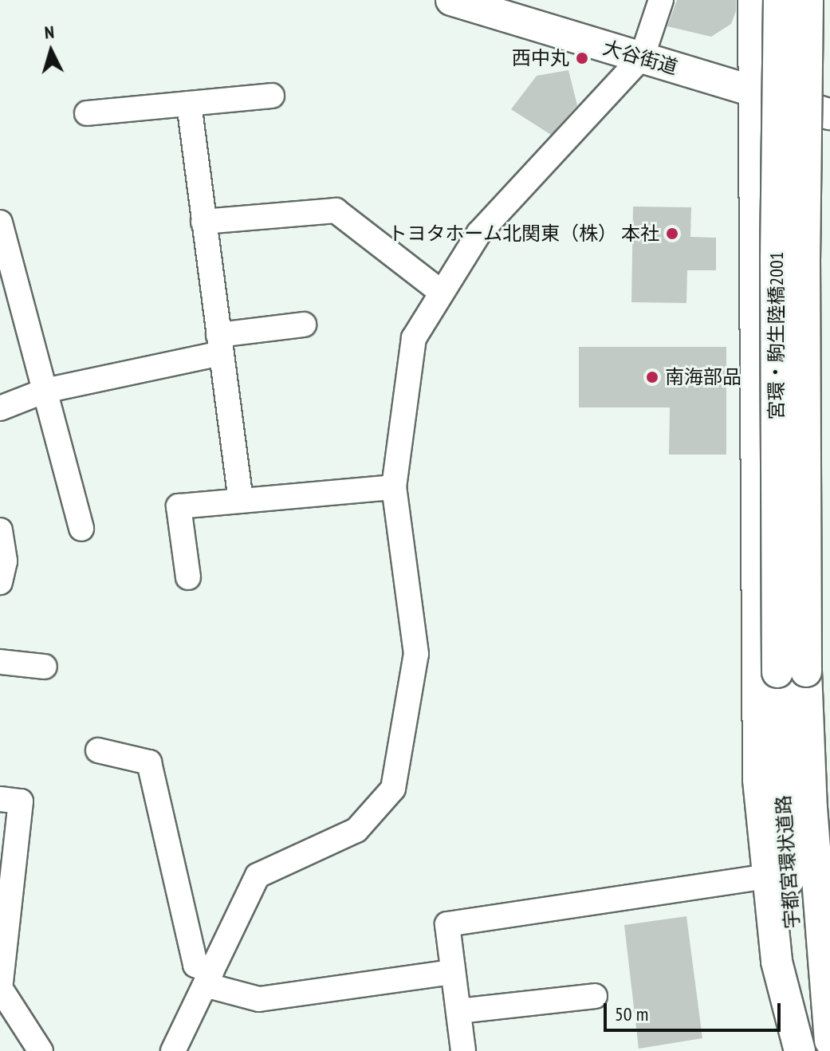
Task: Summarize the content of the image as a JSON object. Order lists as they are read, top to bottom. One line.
{"streets":{"main road":["大谷街道","宮環・駒生陸橋2001","宇都宮環状道路"]},"crossings":[["宮環・駒生陸橋2001","宇都宮環状道路"]],"places":["西中丸","トヨタホーム北関東（株） 本社","南海部品"],"scale_bar":"50 m","north":"top"}
